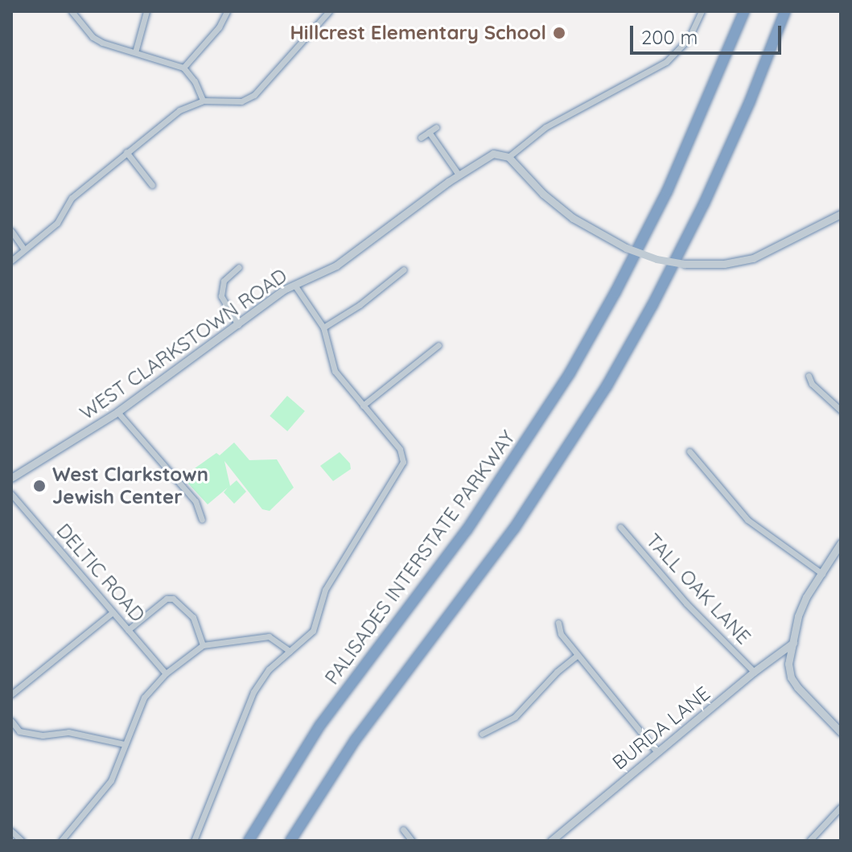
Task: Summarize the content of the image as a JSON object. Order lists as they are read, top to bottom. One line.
{"streets":{"highway":["PALISADES INTERSTATE PARKWAY"],"street":["WEST CLARKSTOWN ROAD","DELTIC ROAD","TALL OAK LANE","BURDA LANE"]},"crossings":[["TALL OAK LANE","BURDA LANE"]],"places":["Hillcrest Elementary School","West Clarkstown Jewish Center"],"scale_bar":"200 m"}
